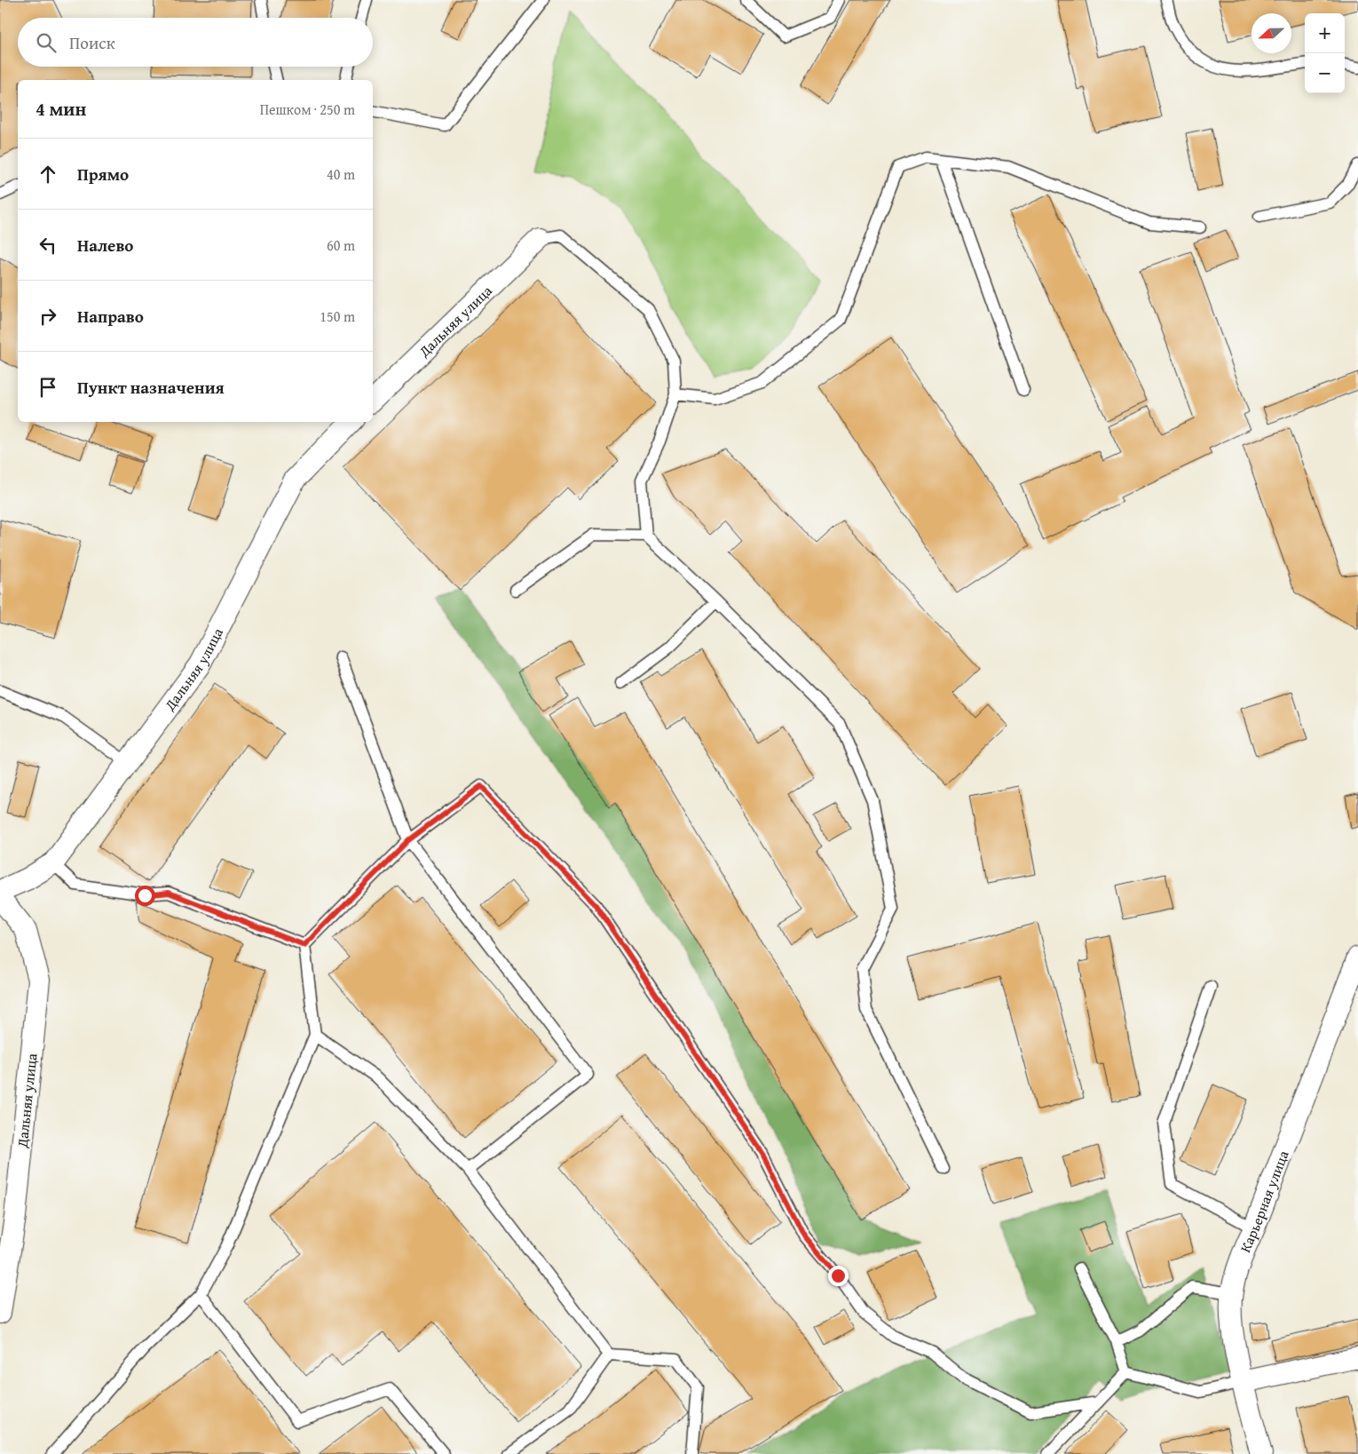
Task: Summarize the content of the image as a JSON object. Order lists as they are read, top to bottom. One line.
{"streets":{"street":["Дальняя улица","Карьерная улица"]},"north":"left","page":{"map_buttons":["+","−"],"search":"Поиск","heading":["4 мин","Пешком · 250 m"],"list":[["Прямо","40 m"],["Налево","60 m"],["Направо","150 m"],"Пункт назначения"]}}
